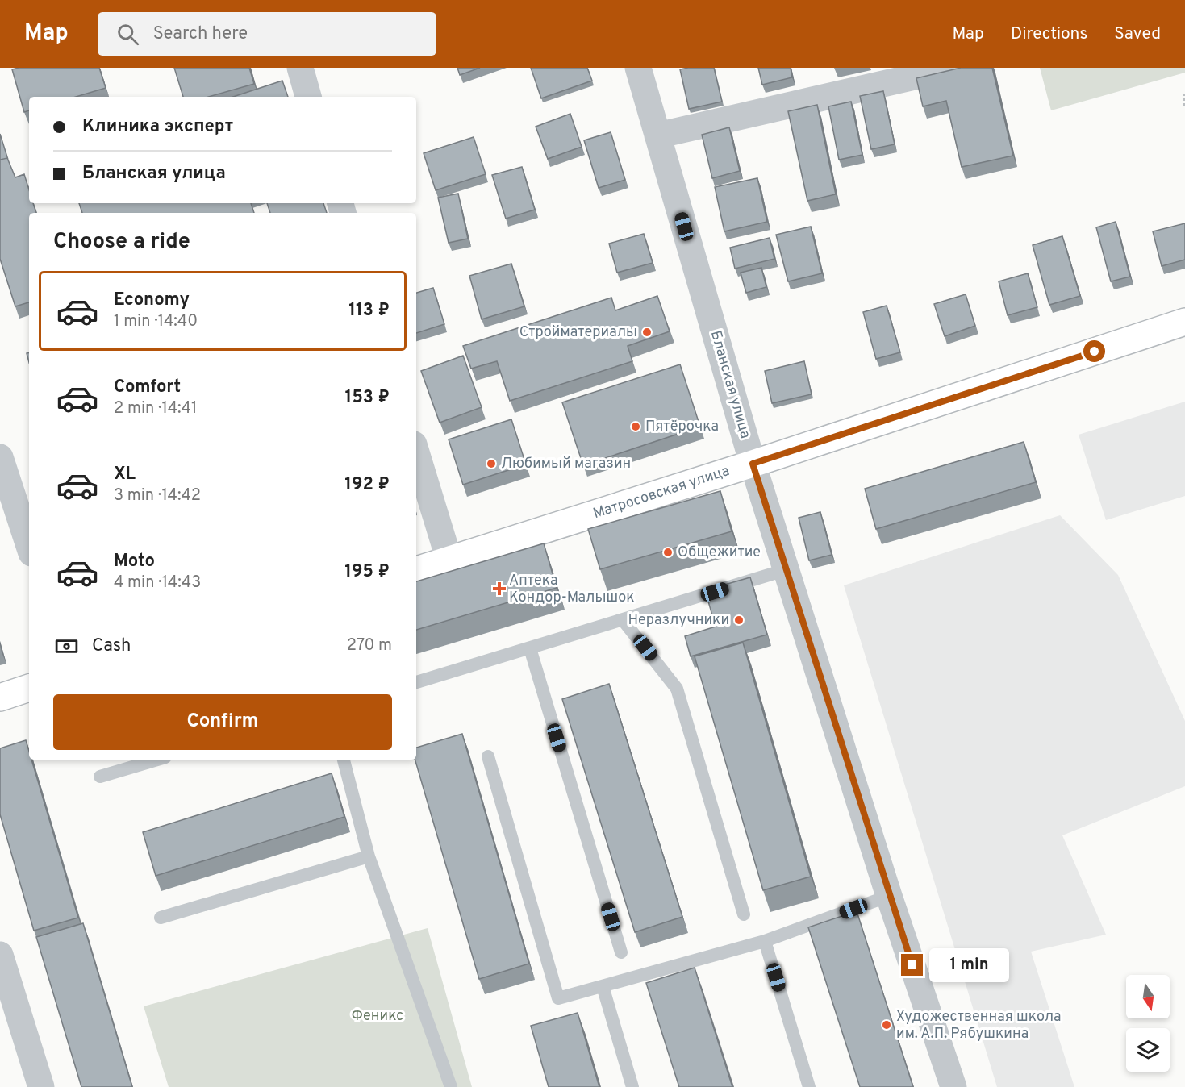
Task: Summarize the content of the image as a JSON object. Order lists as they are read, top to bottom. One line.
{"streets":{"highway":["Матросовская улица"],"street":["Бланская улица"]},"crossings":[["Бланская улица","Матросовская улица"]],"parks":["Феникс"],"places":{"other":["Стройматериалы","Пятёрочка","Любимый магазин","Общежитие","Неразлучники","Художественная школа им. А.П. Рябушкина"],"health":["Аптека Кондор-Малышок"]},"north":"bottom","page":{"header":"Map","search":"Search here","nav":["Map","Directions","Saved"],"banner":["Клиника эксперт","Бланская улица"],"heading":"Choose a ride","list":[{"name":"Economy","note":"1 min · 14:40","value":"113 ₽"},{"name":"Comfort","note":"2 min · 14:41","value":"153 ₽"},{"name":"XL","note":"3 min · 14:42","value":"192 ₽"},{"name":"Moto","note":"4 min · 14:43","value":"195 ₽"}],"pay":["Cash","270 m"],"buttons":"Confirm","bubble":"1 min"}}
